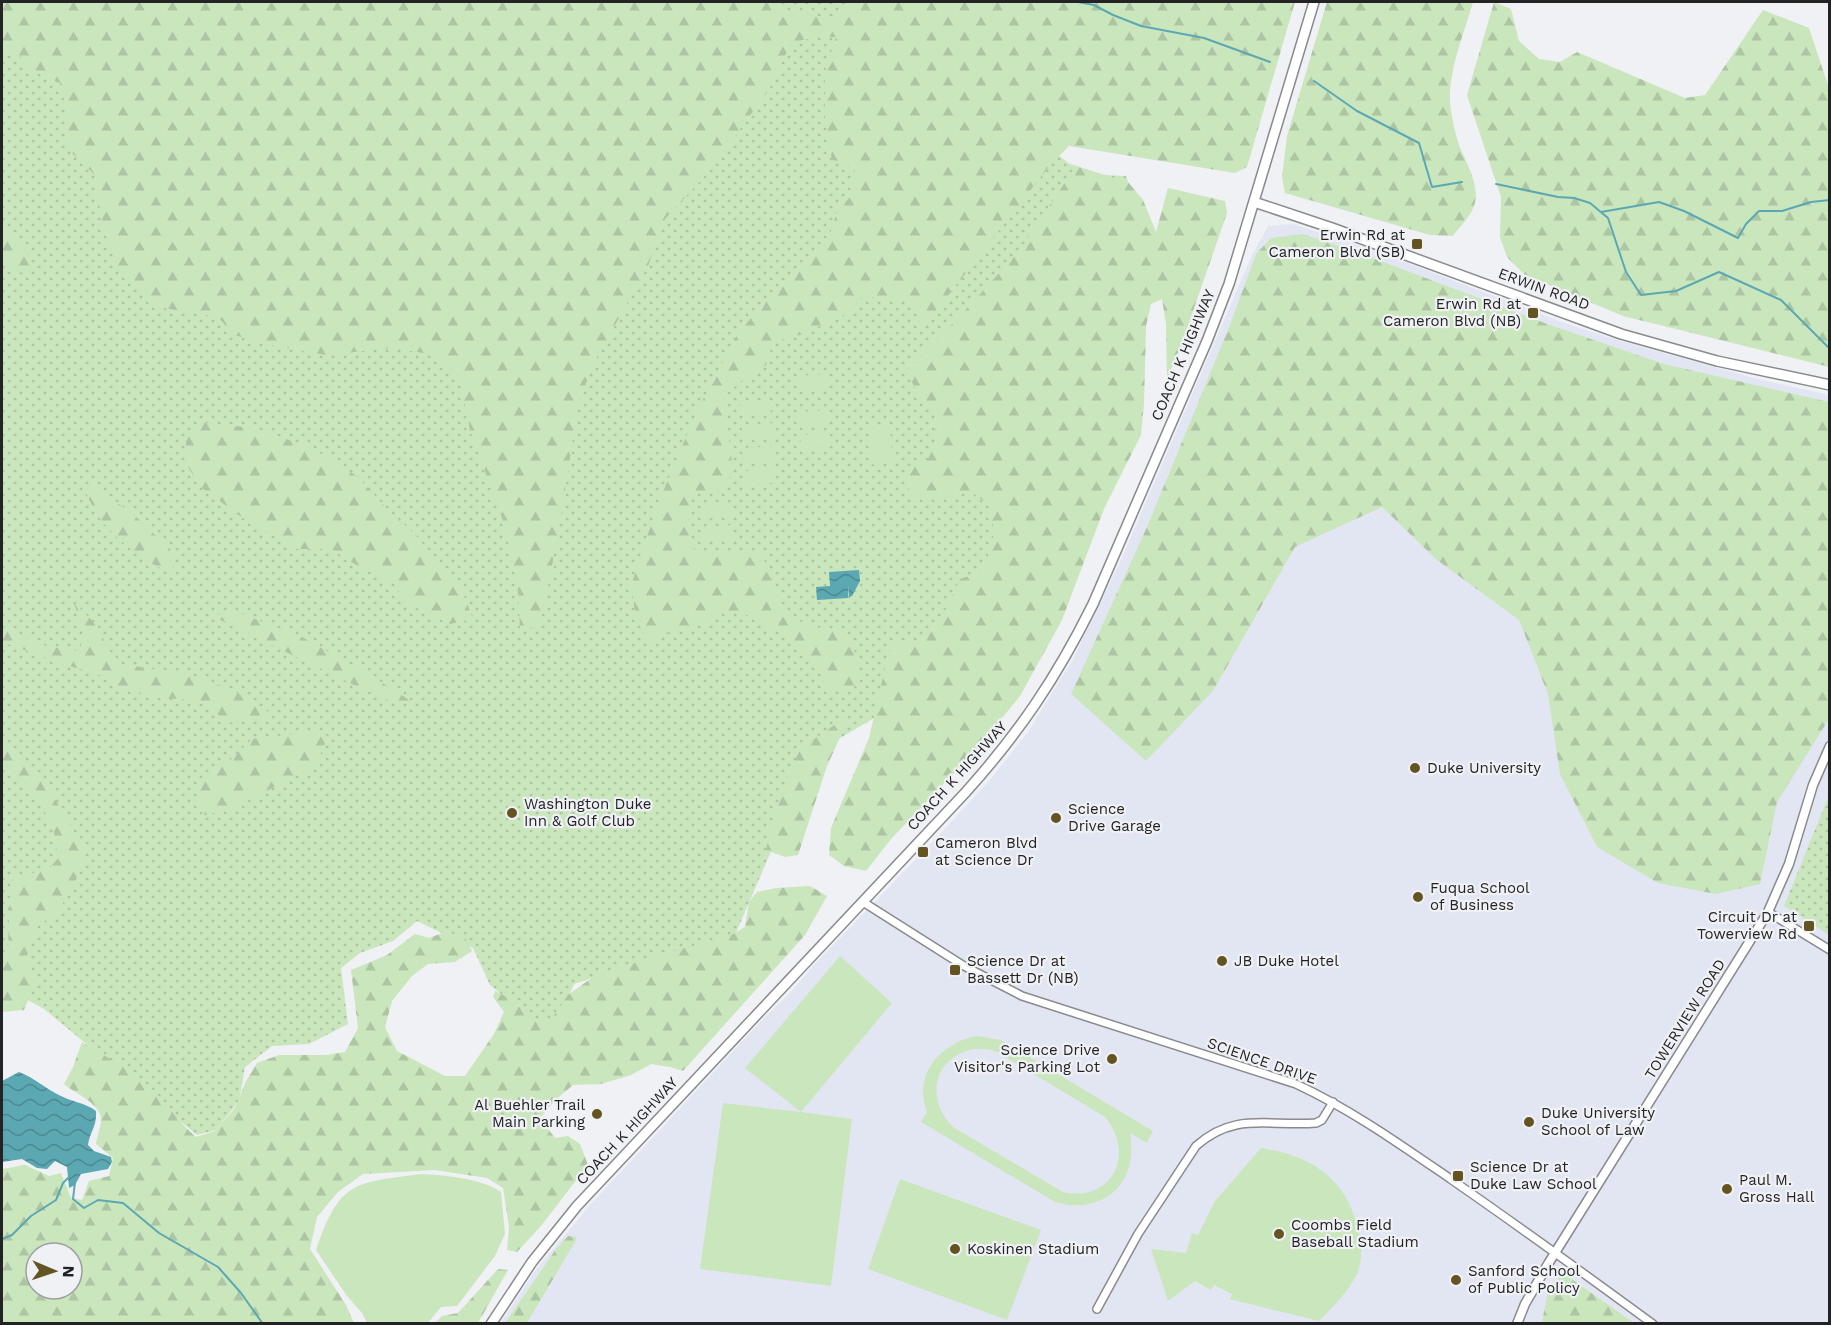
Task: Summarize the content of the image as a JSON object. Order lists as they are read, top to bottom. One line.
{"streets":{"main road":["ERWIN ROAD","COACH K HIGHWAY"],"street":["TOWERVIEW ROAD","SCIENCE DRIVE"]},"crossings":[["ERWIN ROAD","COACH K HIGHWAY"],["COACH K HIGHWAY","SCIENCE DRIVE"],["TOWERVIEW ROAD","SCIENCE DRIVE"]],"places":{"transit":["Erwin Rd at Cameron Blvd (SB)","Erwin Rd at Cameron Blvd (NB)","Cameron Blvd at Science Dr","Circuit Dr at Towerview Rd","Science Dr at Bassett Dr (NB)","Science Dr at Duke Law School"],"other":["Duke University","Washington Duke Inn & Golf Club","Science Drive Garage","Fuqua School of Business","JB Duke Hotel","Science Drive Visitor's Parking Lot","Al Buehler Trail Main Parking","Duke University School of Law","Paul M. Gross Hall","Coombs Field Baseball Stadium","Koskinen Stadium","Sanford School of Public Policy"]},"north":"right"}
